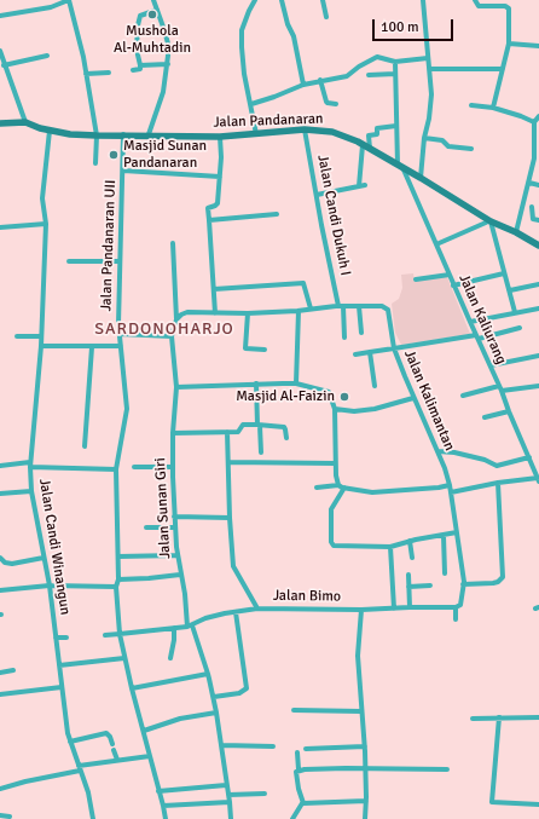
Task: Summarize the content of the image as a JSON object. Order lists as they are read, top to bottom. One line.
{"streets":{"main road":["Jalan Pandanaran"],"street":["Jalan Candi Dukuh I","Jalan Pandanaran UII","Jalan Kaliurang","Jalan Kalimantan","Jalan Sunan Giri","Jalan Candi Winangun","Jalan Bimo"]},"crossings":[["Jalan Pandanaran","Jalan Candi Dukuh I"],["Jalan Pandanaran","Jalan Pandanaran UII"],["Jalan Pandanaran","Jalan Kaliurang"],["Jalan Pandanaran","Jalan Candi Winangun"],["Jalan Kaliurang","Jalan Kalimantan"],["Jalan Sunan Giri","Jalan Bimo"]],"districts":["SARDONOHARJO"],"places":["Mushola Al-Muhtadin","Masjid Sunan Pandanaran","Masjid Al-Faizin"],"scale_bar":"100 m"}
